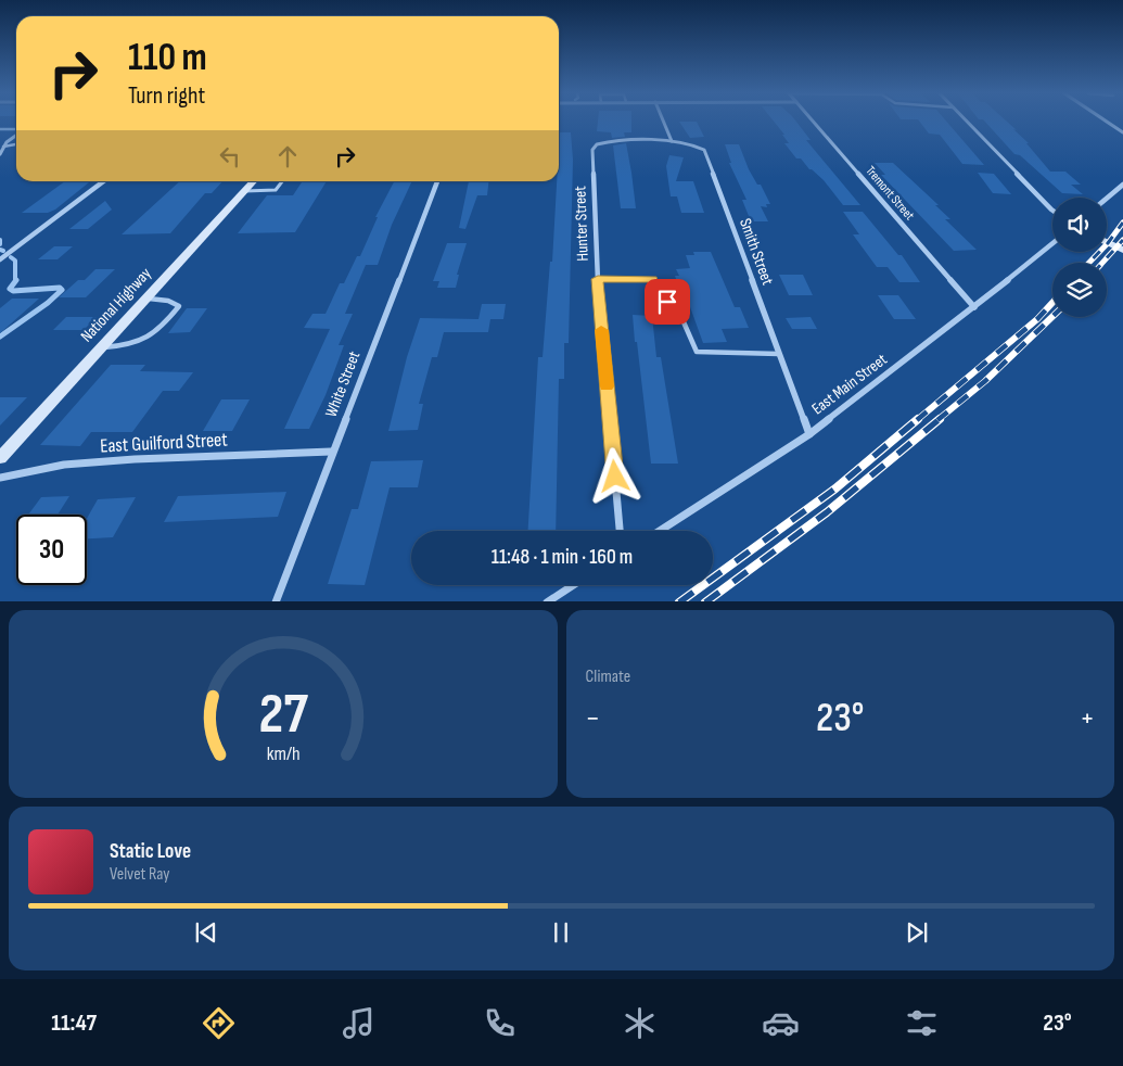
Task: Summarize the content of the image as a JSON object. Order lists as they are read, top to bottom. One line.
{"streets":{"main road":["National Highway"],"street":["Tremont Street","Hunter Street","Smith Street","White Street","East Main Street","East Guilford Street"]},"crossings":[["Tremont Street","East Main Street"],["Hunter Street","Smith Street"],["Smith Street","East Main Street"],["White Street","East Guilford Street"]],"page":{"turn":["110 m","Turn right"],"limit":"30","trip":"11:48 · 1 min · 160 m","tile":"Climate","heat":["−","23°","+"],"song":["Static Love","Velvet Ray"],"tabs":["11:47","23°"],"gauge":["27","km/h"]}}
